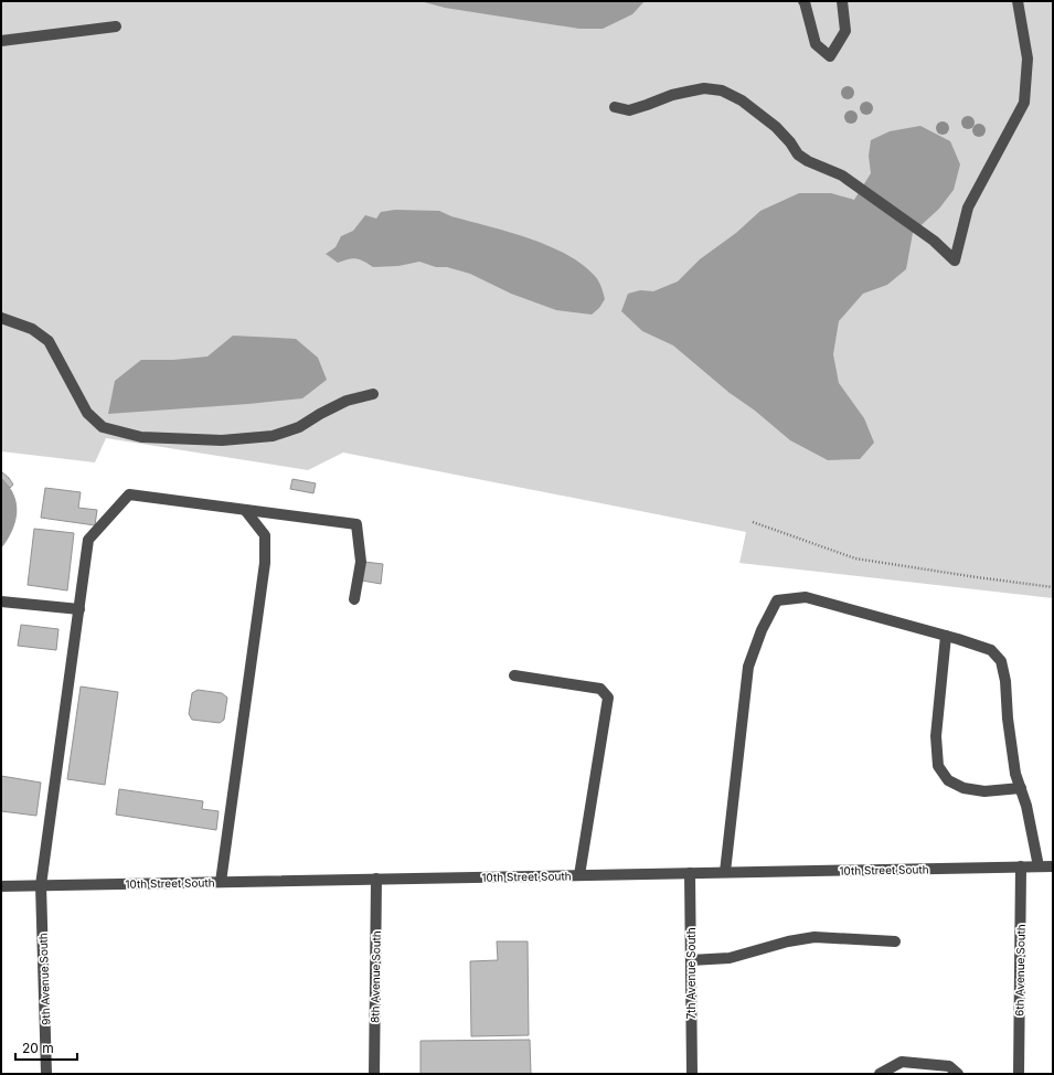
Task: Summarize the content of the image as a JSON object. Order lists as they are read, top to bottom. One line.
{"streets":{"street":["10th Street South","6th Avenue South","7th Avenue South","8th Avenue South","9th Avenue South"]},"crossings":[["10th Street South","6th Avenue South"],["10th Street South","7th Avenue South"],["10th Street South","8th Avenue South"],["10th Street South","9th Avenue South"]],"scale_bar":"20 m"}
